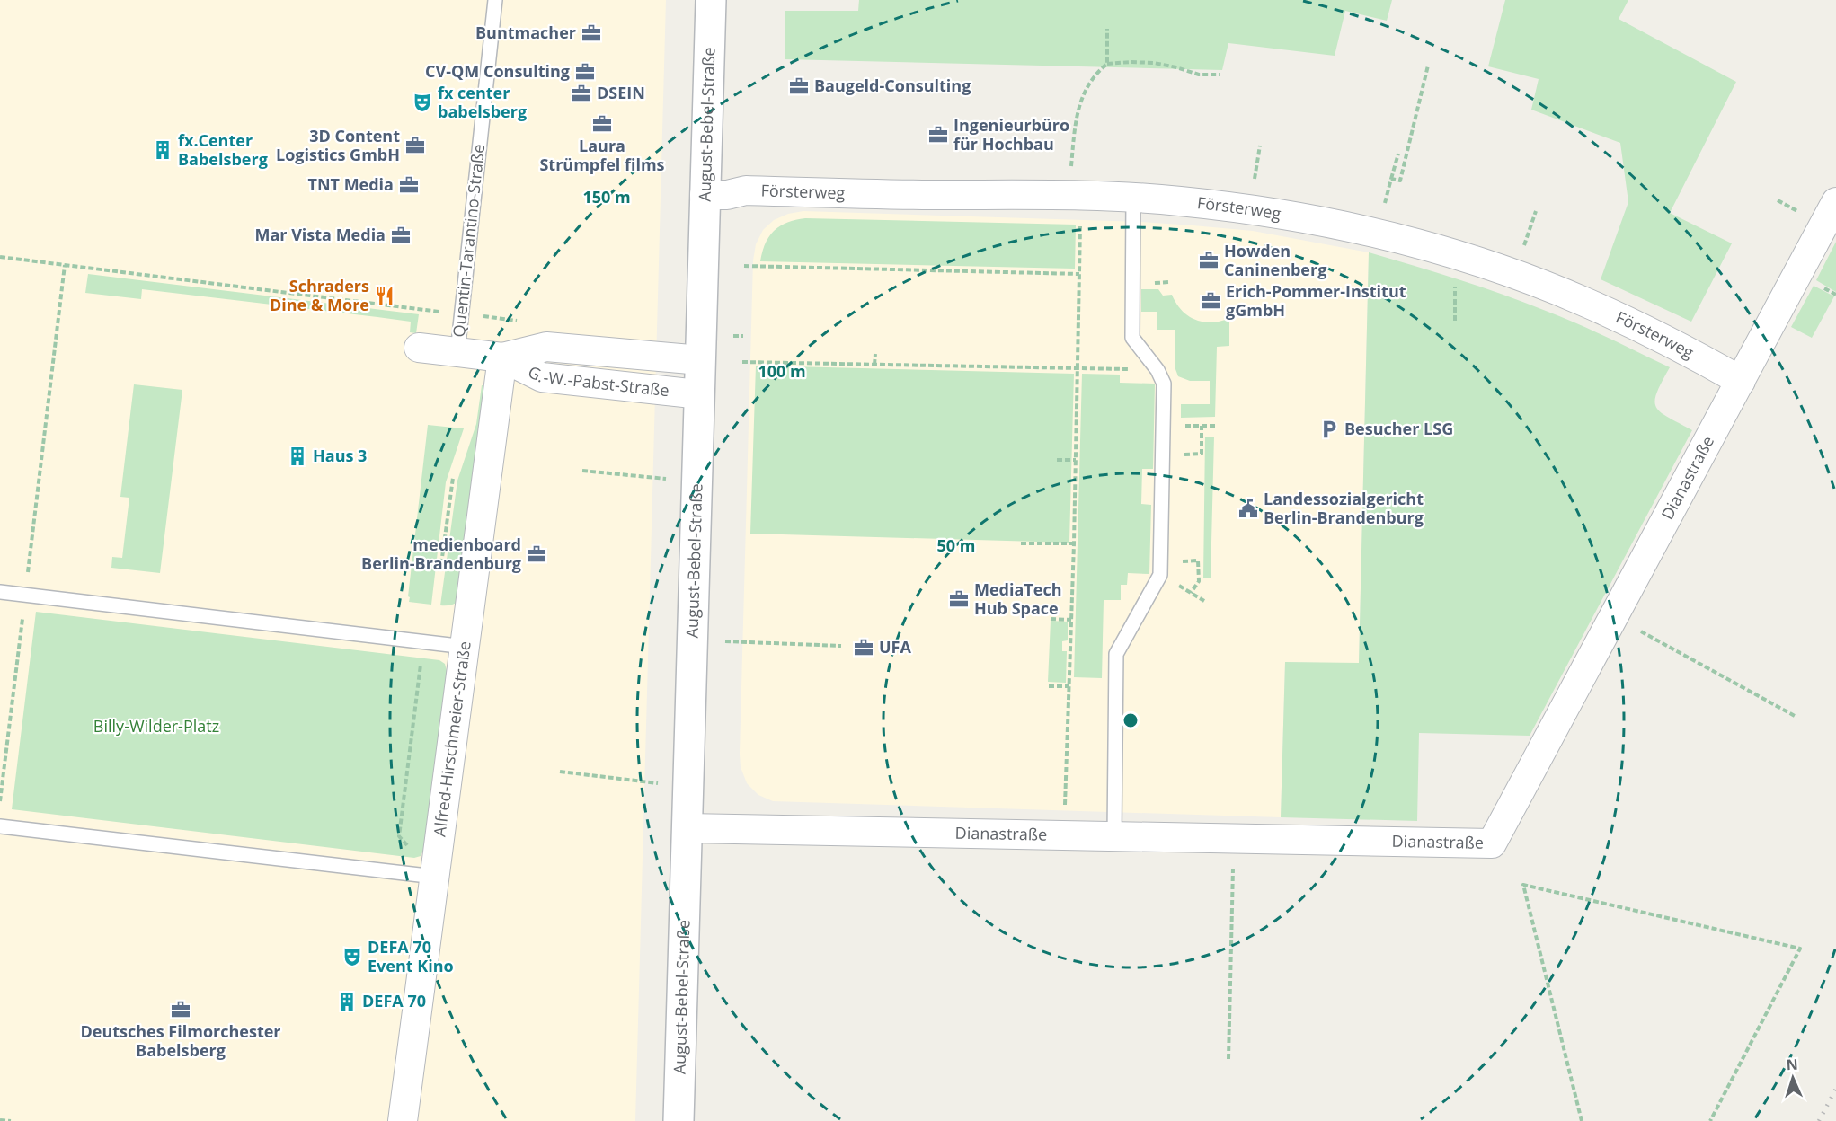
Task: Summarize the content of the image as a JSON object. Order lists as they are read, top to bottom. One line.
{"streets":{"street":["August-Bebel-Straße","Försterweg","G.-W.-Pabst-Straße","Dianastraße","Alfred-Hirschmeier-Straße"],"lane":["Quentin-Tarantino-Straße"]},"crossings":[["August-Bebel-Straße","Försterweg"],["August-Bebel-Straße","G.-W.-Pabst-Straße"],["August-Bebel-Straße","Dianastraße"],["Försterweg","Dianastraße"],["Quentin-Tarantino-Straße","G.-W.-Pabst-Straße"],["G.-W.-Pabst-Straße","Alfred-Hirschmeier-Straße"]],"parks":["Billy-Wilder-Platz"],"places":{"office":["Buntmacher","CV-QM Consulting","Baugeld-Consulting","DSEIN","Laura Strümpfel films","Ingenieurbüro für Hochbau","3D Content Logistics GmbH","TNT Media","Mar Vista Media","Howden Caninenberg","Erich-Pommer-Institut gGmbH","medienboard Berlin-Brandenburg","MediaTech Hub Space","UFA","Deutsches Filmorchester Babelsberg"],"theatre":["fx center babelsberg","DEFA 70 Event Kino"],"building":["fx.Center Babelsberg","Haus 3","DEFA 70"],"restaurant":["Schraders Dine & More"],"parking":["Besucher LSG"],"public building":["Landessozialgericht Berlin-Brandenburg"]},"north":"top","rings":["150 m","100 m","50 m"]}
